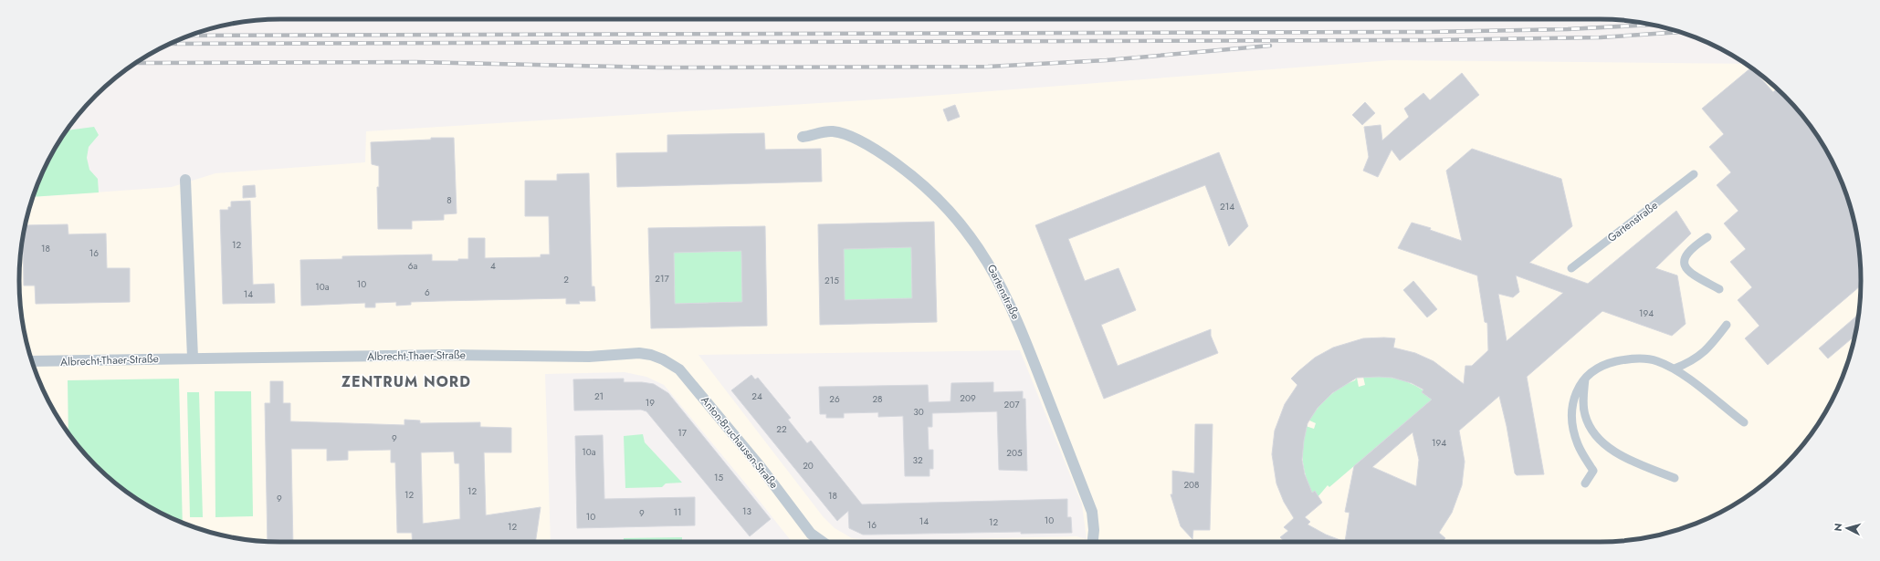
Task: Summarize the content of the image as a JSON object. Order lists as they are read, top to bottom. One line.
{"streets":{"street":["Gartenstraße","Albrecht-Thaer-Straße","Anton-Bruchausen-Straße"]},"crossings":[["Albrecht-Thaer-Straße","Anton-Bruchausen-Straße"]],"districts":["ZENTRUM NORD"],"house_numbers":["8","214","12","18","16","6a","4","217","2","215","10","10a","6","14","194","21","24","209","26","28","19","207","30","22","17","9","194","10a","205","32","20","15","208","12","12","18","9","13","11","9","10","10","14","12","16","12"],"north":"left"}
